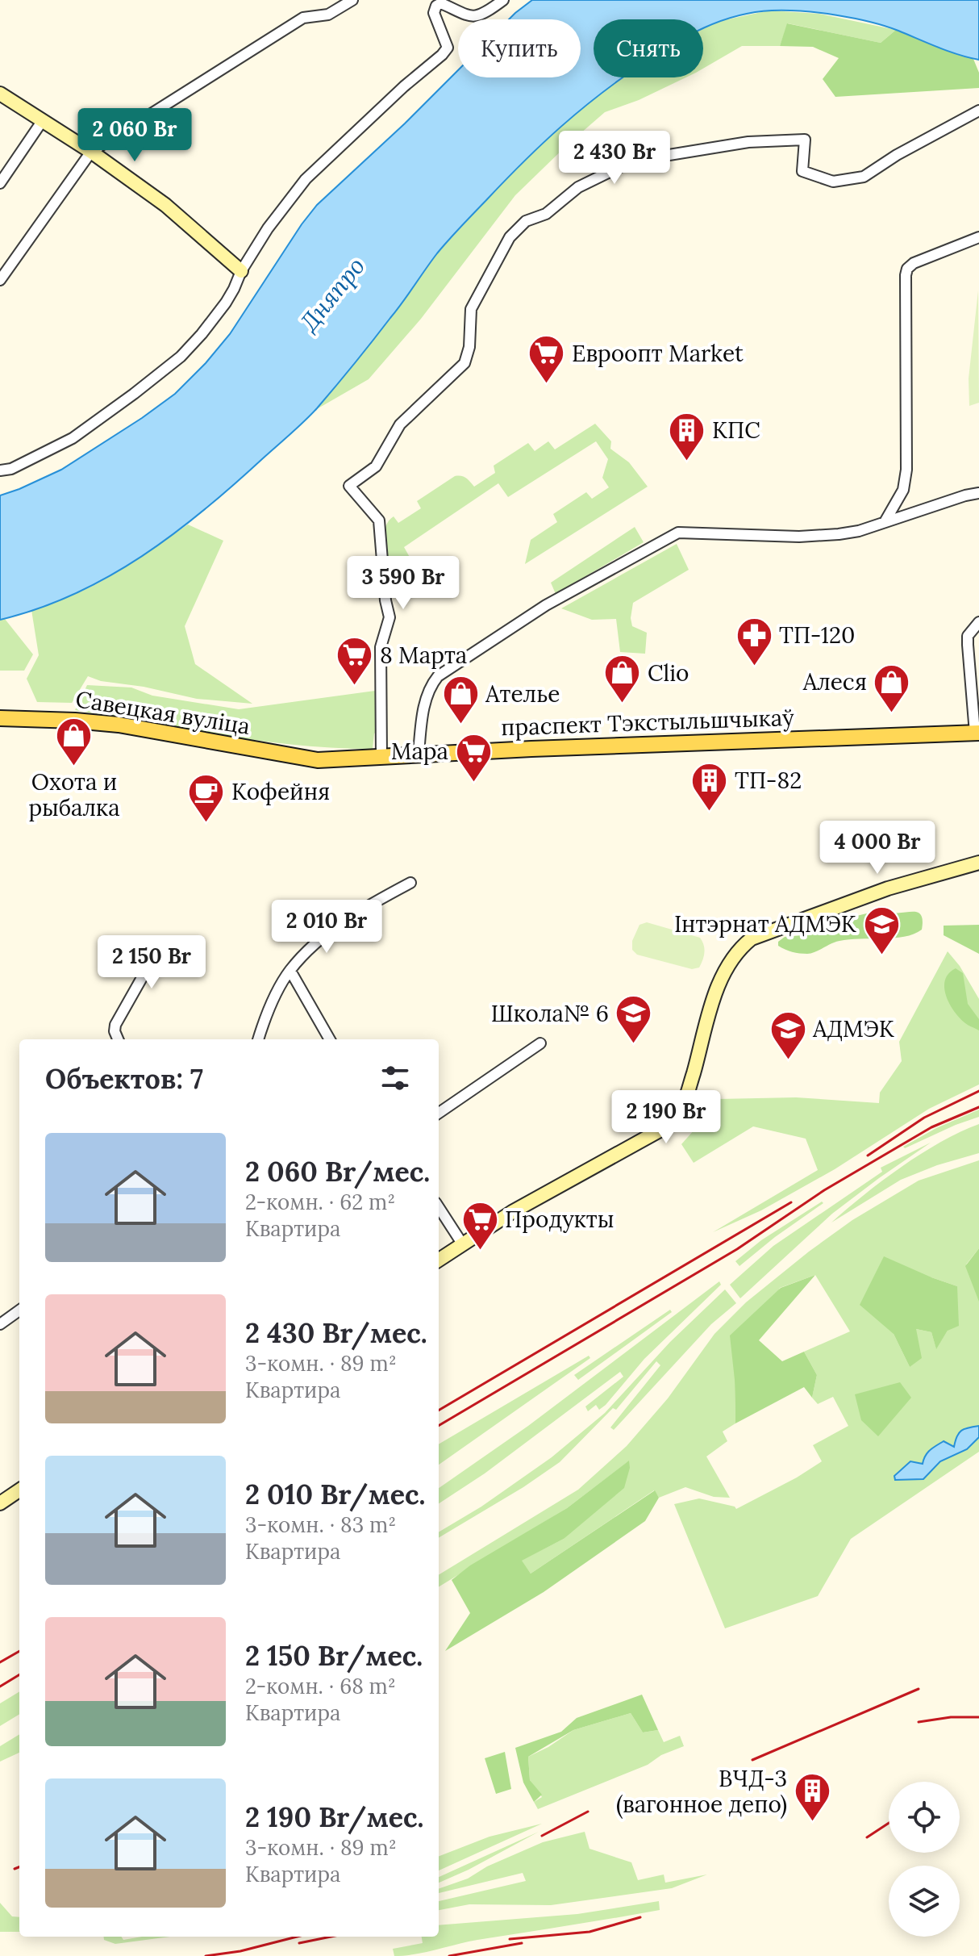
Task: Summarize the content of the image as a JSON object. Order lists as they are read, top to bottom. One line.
{"streets":{"main road":["Савецкая вуліца","праспект Тэкстыльшчыкаў"]},"crossings":[["Савецкая вуліца","праспект Тэкстыльшчыкаў"]],"water":["Дняпро"],"places":{"supermarket":["Евроопт Market","8 Марта","Мара","Продукты"],"building":["КПС","ТП-82","ВЧД-3 (вагонное депо)"],"pharmacy":["ТП-120"],"shop":["Clio","Алеся","Ателье","Охота и рыбалка"],"cafe":["Кофейня"],"school or university":["Інтэрнат АДМЭК","Школа№ 6","АДМЭК"]},"page":{"chip":["Купить","Снять"],"price":["2 060 Br","2 430 Br","3 590 Br","4 000 Br","2 010 Br","2 150 Br","2 190 Br"],"heading":"Объектов: 7","list":[{"name":"2 060 Br/мес.","note":"2-комн. · 62 m² · Квартира"},{"name":"2 430 Br/мес.","note":"3-комн. · 89 m² · Квартира"},{"name":"2 010 Br/мес.","note":"3-комн. · 83 m² · Квартира"},{"name":"2 150 Br/мес.","note":"2-комн. · 68 m² · Квартира"},{"name":"2 190 Br/мес.","note":"3-комн. · 89 m² · Квартира"}]}}
